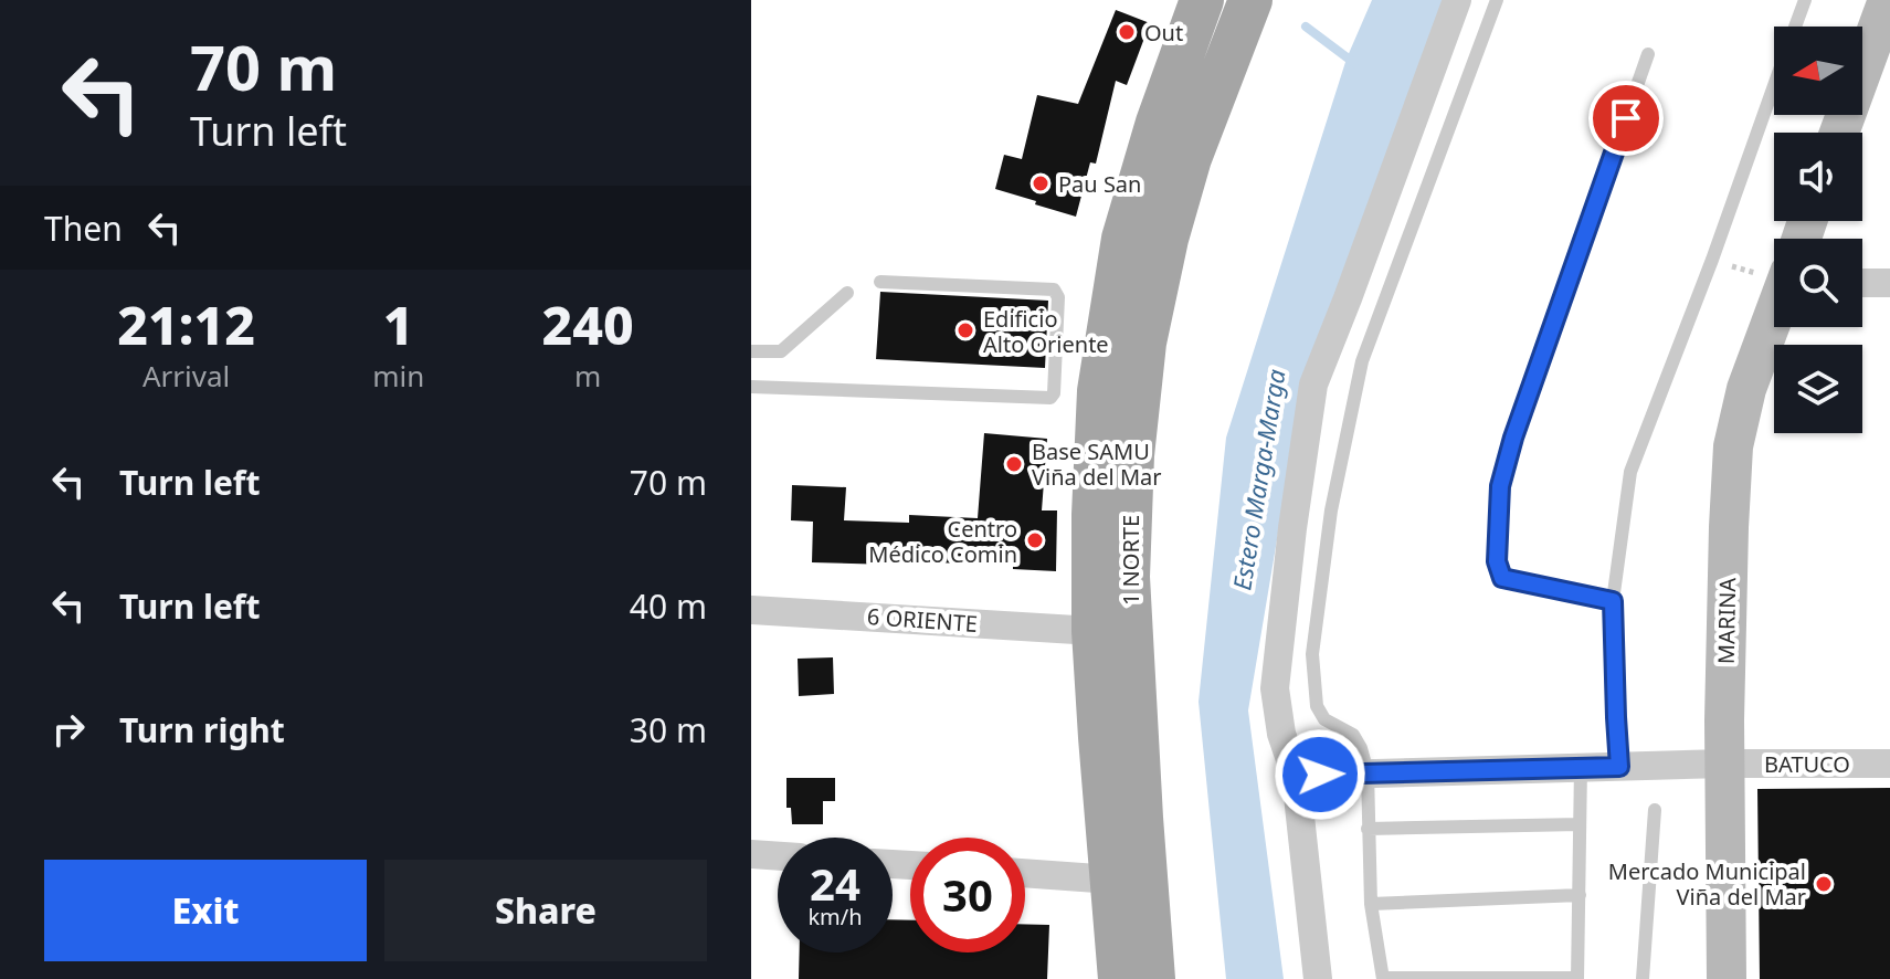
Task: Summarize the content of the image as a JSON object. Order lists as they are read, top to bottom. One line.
{"streets":{"main road":["1 NORTE","MARINA"],"street":["6 ORIENTE","BATUCO"]},"crossings":[["1 NORTE","6 ORIENTE"],["MARINA","BATUCO"]],"water":["Estero Marga-Marga"],"places":["Out","Pau San","Edificio Alto Oriente","Base SAMU Viña del Mar","Centro Médico Comin","Mercado Municipal Viña del Mar"],"north":"left","page":{"turn":["70 m","Turn left"],"then":"Then","eta":["21:12","Arrival","1","min","240","m"],"list":[{"name":"Turn left","value":"70 m"},{"name":"Turn left","value":"40 m"},{"name":"Turn right","value":"30 m"}],"speed":"24 km/h","limit":"30","buttons":["Exit","Share"]}}
